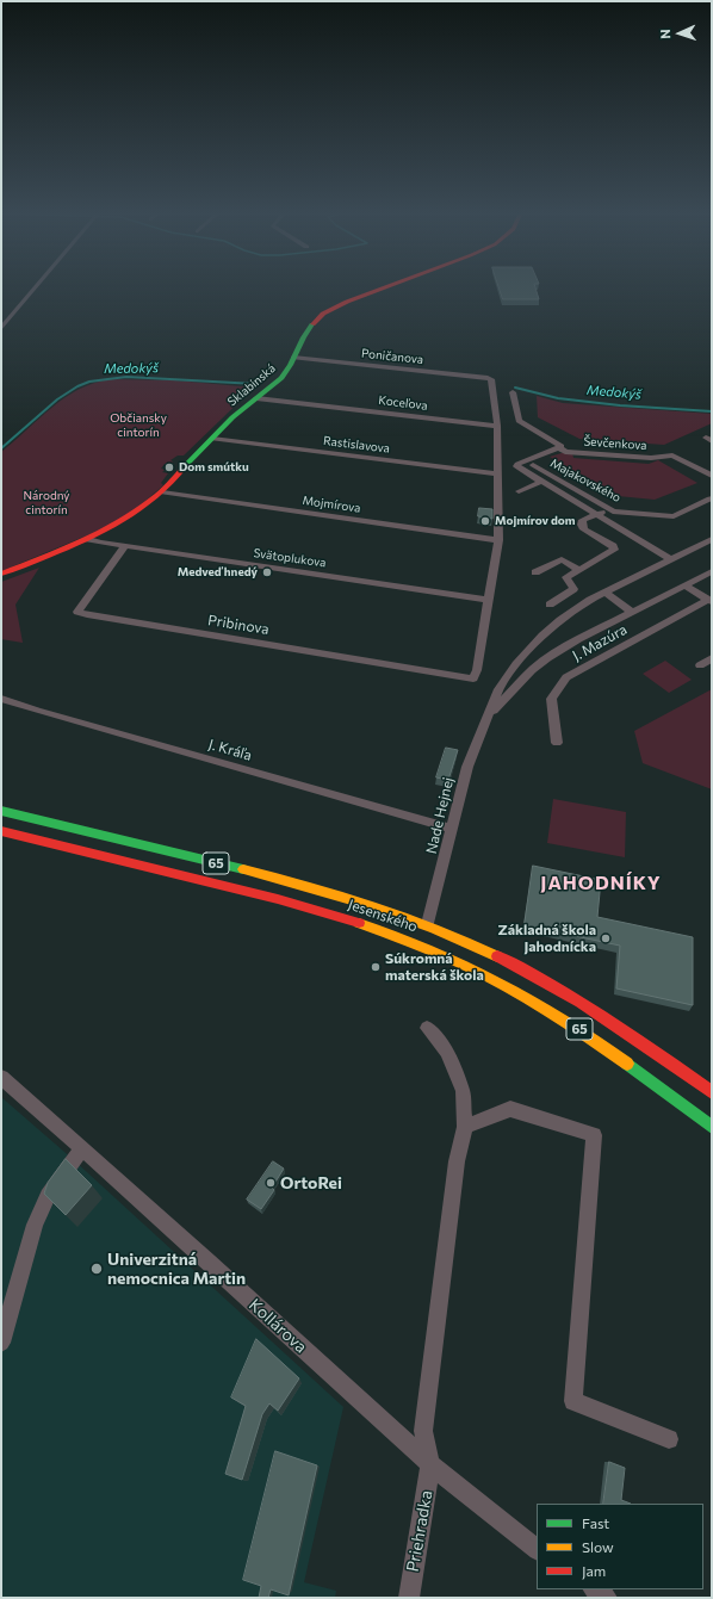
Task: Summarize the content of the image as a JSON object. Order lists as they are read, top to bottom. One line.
{"streets":{"street":["Poničanova","Sklabinská","Koceľova","Ševčenkova","Rastislavova","Majakovského","Mojmírova","Svätoplukova","Pribinova","J. Mazúra","J. Kráľa","Nade Hejnej","65","Jesenského","Kollárova","Priehradka"]},"crossings":[["Poničanova","Sklabinská"],["Poničanova","Koceľova"],["Sklabinská","Koceľova"],["Sklabinská","Rastislavova"],["Sklabinská","Mojmírova"],["Sklabinská","Svätoplukova"],["Svätoplukova","Pribinova"],["J. Mazúra","Nade Hejnej"],["J. Kráľa","Nade Hejnej"],["Nade Hejnej","Jesenského"],["Kollárova","Priehradka"]],"districts":["JAHODNÍKY"],"water":["Medokýš"],"parks":["Občiansky cintorín","Národný cintorín"],"places":["Dom smútku","Mojmírov dom","Medveď hnedý","Základná škola Jahodnícka","Súkromná materská škola","OrtoRei","Univerzitná nemocnica Martin"],"legend":["Fast","Slow","Jam"],"north":"left"}
